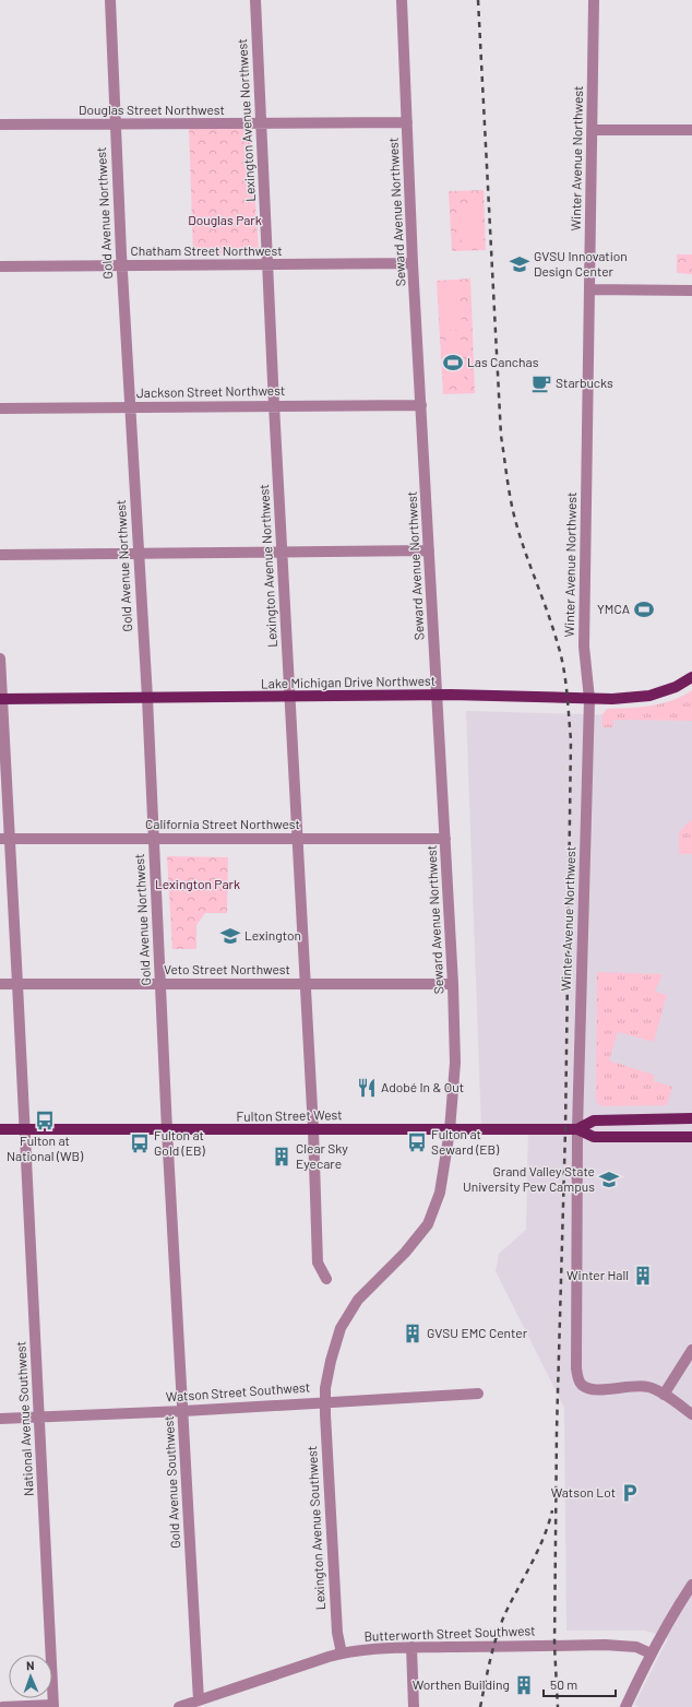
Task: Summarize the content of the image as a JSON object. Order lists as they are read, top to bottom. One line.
{"streets":{"main road":["Lake Michigan Drive Northwest","Fulton Street West"],"street":["Douglas Street Northwest","Lexington Avenue Northwest","Winter Avenue Northwest","Seward Avenue Northwest","Gold Avenue Northwest","Chatham Street Northwest","Jackson Street Northwest","California Street Northwest","Veto Street Northwest","Watson Street Southwest","National Avenue Southwest","Gold Avenue Southwest","Lexington Avenue Southwest","Butterworth Street Southwest"]},"crossings":[["Douglas Street Northwest","Lexington Avenue Northwest"],["Douglas Street Northwest","Seward Avenue Northwest"],["Douglas Street Northwest","Gold Avenue Northwest"],["Lexington Avenue Northwest","Chatham Street Northwest"],["Lexington Avenue Northwest","Jackson Street Northwest"],["Lexington Avenue Northwest","Lake Michigan Drive Northwest"],["Lexington Avenue Northwest","California Street Northwest"],["Lexington Avenue Northwest","Veto Street Northwest"],["Lexington Avenue Northwest","Fulton Street West"],["Winter Avenue Northwest","Lake Michigan Drive Northwest"],["Winter Avenue Northwest","Fulton Street West"],["Seward Avenue Northwest","Chatham Street Northwest"],["Seward Avenue Northwest","Jackson Street Northwest"],["Seward Avenue Northwest","Lake Michigan Drive Northwest"],["Seward Avenue Northwest","California Street Northwest"],["Seward Avenue Northwest","Veto Street Northwest"],["Seward Avenue Northwest","Fulton Street West"],["Seward Avenue Northwest","Watson Street Southwest"],["Seward Avenue Northwest","Lexington Avenue Southwest"],["Gold Avenue Northwest","Chatham Street Northwest"],["Gold Avenue Northwest","Jackson Street Northwest"],["Gold Avenue Northwest","Lake Michigan Drive Northwest"],["Gold Avenue Northwest","California Street Northwest"],["Gold Avenue Northwest","Veto Street Northwest"],["Gold Avenue Northwest","Fulton Street West"],["Gold Avenue Northwest","Gold Avenue Southwest"],["Lake Michigan Drive Northwest","National Avenue Southwest"],["California Street Northwest","National Avenue Southwest"],["Veto Street Northwest","National Avenue Southwest"],["Fulton Street West","National Avenue Southwest"],["Fulton Street West","Gold Avenue Southwest"],["Watson Street Southwest","National Avenue Southwest"],["Watson Street Southwest","Gold Avenue Southwest"],["Watson Street Southwest","Lexington Avenue Southwest"],["Gold Avenue Southwest","Butterworth Street Southwest"],["Lexington Avenue Southwest","Butterworth Street Southwest"]],"parks":["Douglas Park","Lexington Park"],"places":{"school or university":["GVSU Innovation Design Center","Lexington","Grand Valley State University Pew Campus"],"sports":["Las Canchas","YMCA"],"cafe":["Starbucks"],"restaurant":["Adobé In & Out"],"bus stop":["Fulton at National (WB)","Fulton at Seward (EB)","Fulton at Gold (EB)"],"building":["Clear Sky Eyecare","Winter Hall","GVSU EMC Center","Worthen Building"],"parking":["Watson Lot"]},"scale_bar":"50 m","north":"top"}
